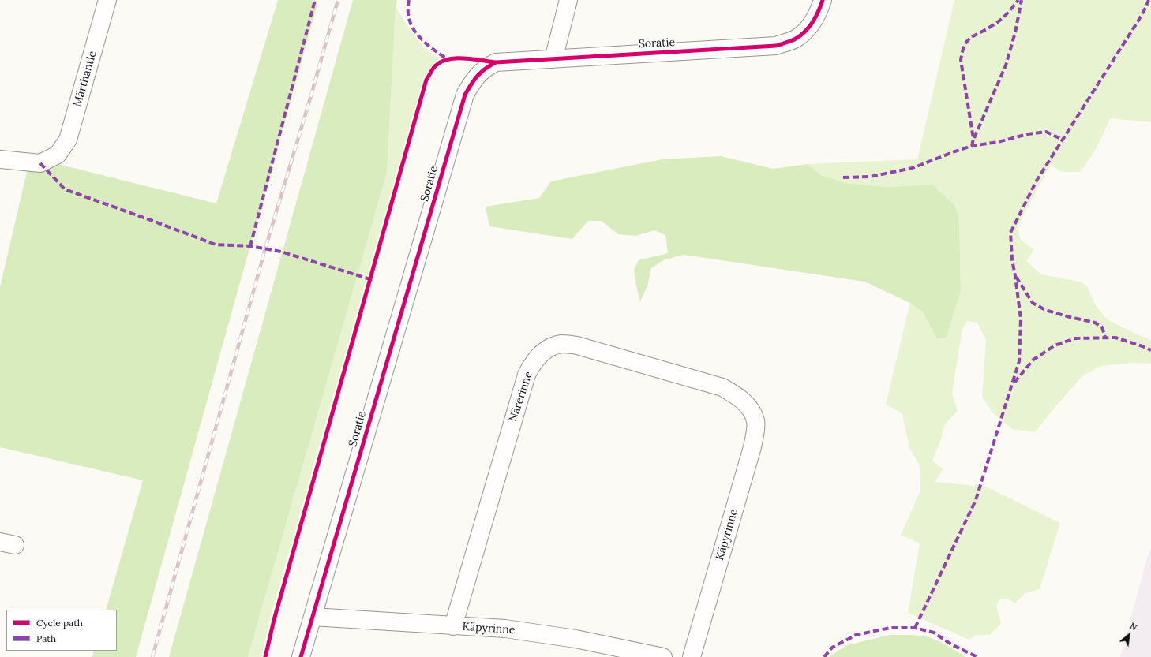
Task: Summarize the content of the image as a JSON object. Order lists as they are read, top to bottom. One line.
{"streets":{"street":["Soratie","Märthantie","Närerinne","Käpyrinne"]},"crossings":[["Soratie","Käpyrinne"],["Närerinne","Käpyrinne"]],"legend":["Cycle path","Path"],"north":"top right"}
